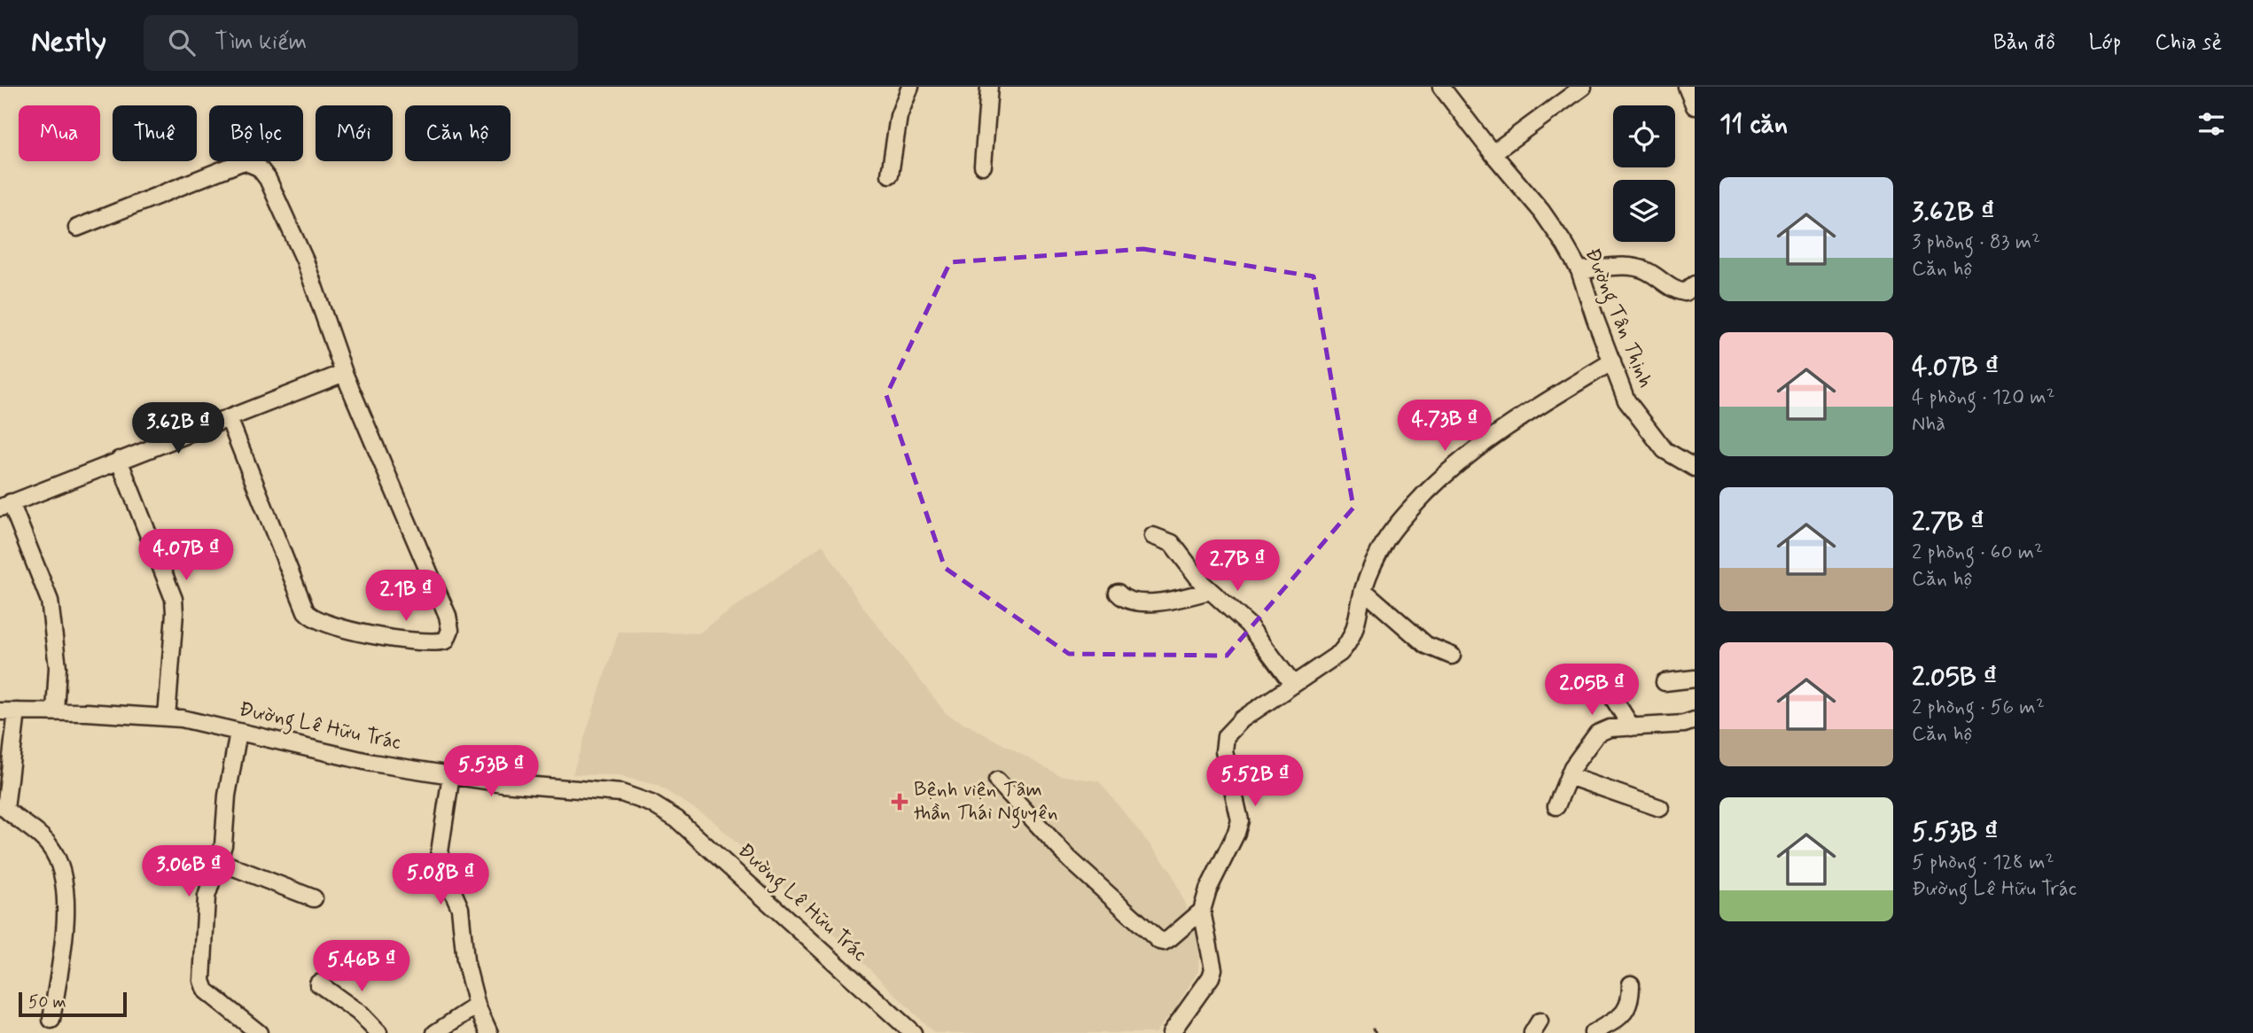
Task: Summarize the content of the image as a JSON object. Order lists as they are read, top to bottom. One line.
{"streets":{"street":["Đường Tân Thịnh","Đường Lê Hữu Trác"]},"places":{"health":["Bệnh viện Tâm thần Thái Nguyên"]},"scale_bar":"50 m","page":{"header":"Nestly","search":"Tìm kiếm","nav":["Bản đồ","Lớp","Chia sẻ"],"heading":"11 căn","chip":["Mua","Thuê","Bộ lọc","Mới","Căn hộ"],"list":[{"name":"3.62B ₫","note":"3 phòng · 83 m² · Căn hộ"},{"name":"4.07B ₫","note":"4 phòng · 120 m² · Nhà"},{"name":"2.7B ₫","note":"2 phòng · 60 m² · Căn hộ"},{"name":"2.05B ₫","note":"2 phòng · 56 m² · Căn hộ"},{"name":"5.53B ₫","note":"5 phòng · 128 m² · Đường Lê Hữu Trác"}],"price":["4.73B ₫","3.62B ₫","4.07B ₫","2.7B ₫","2.1B ₫","2.05B ₫","5.53B ₫","5.52B ₫","3.06B ₫","5.08B ₫","5.46B ₫"],"scale":"50 m"}}
